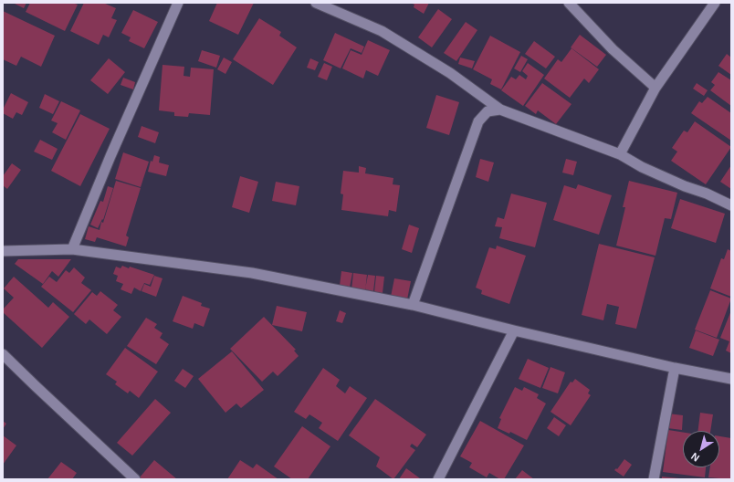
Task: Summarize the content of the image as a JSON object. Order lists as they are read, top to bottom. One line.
{"north":"bottom left"}
